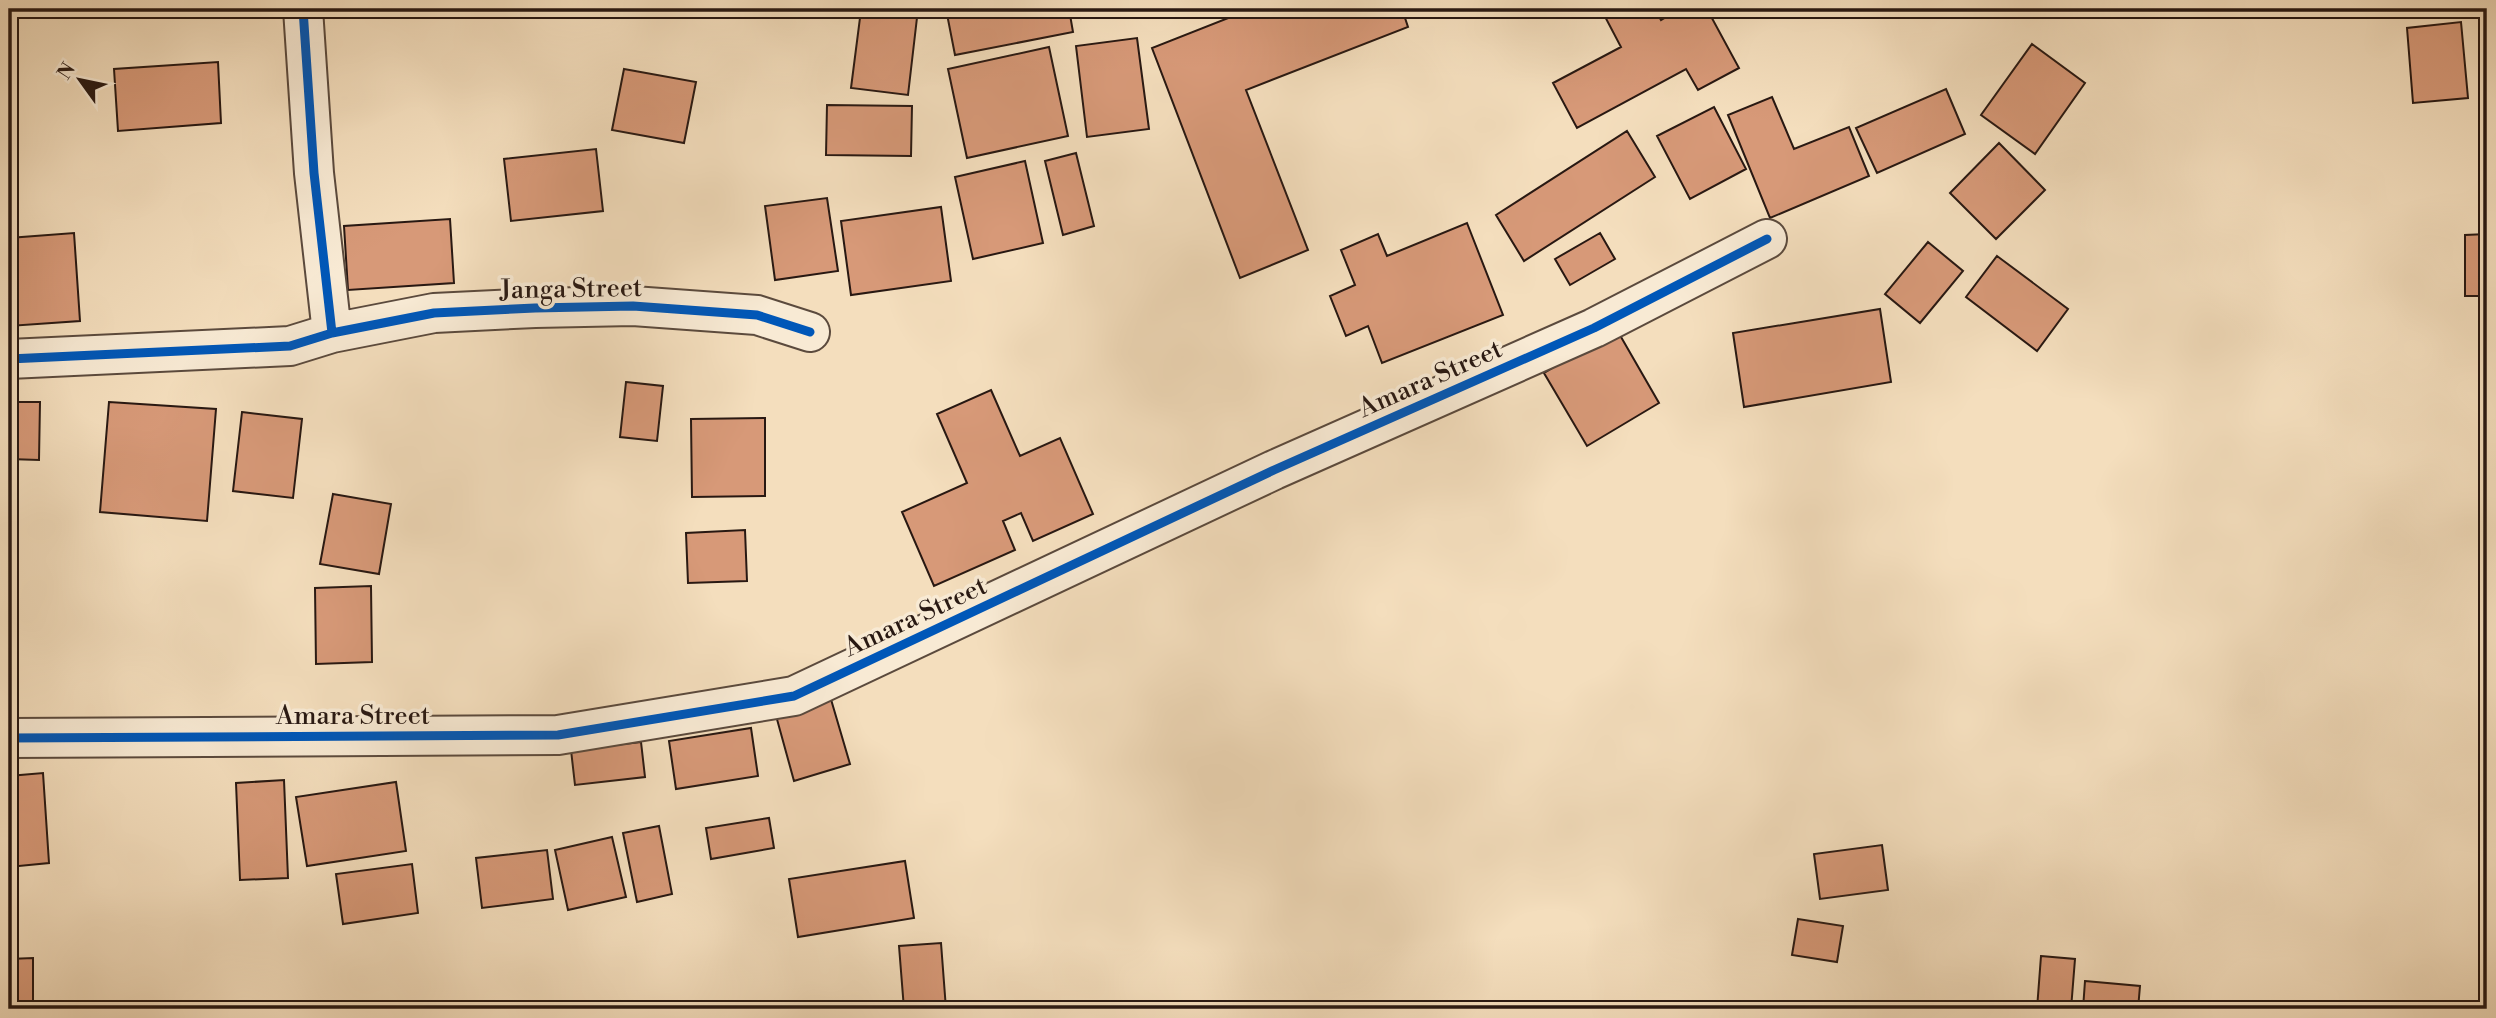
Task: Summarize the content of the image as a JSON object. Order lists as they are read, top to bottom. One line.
{"streets":{"street":["Janga Street","Amara Street"]},"north":"top left"}
